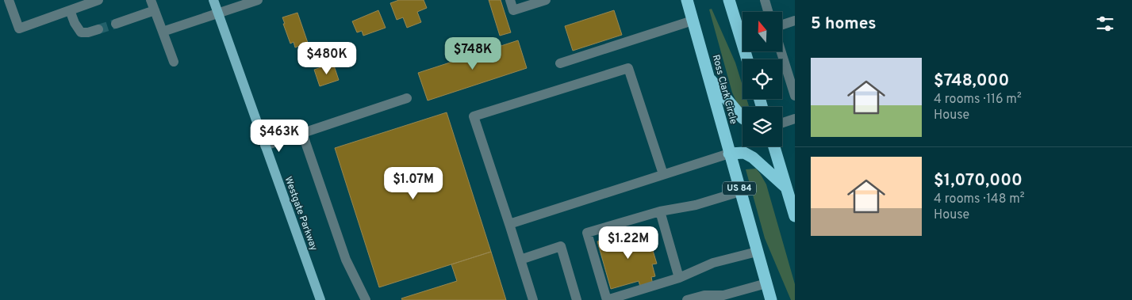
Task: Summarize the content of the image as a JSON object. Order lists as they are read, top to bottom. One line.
{"streets":{"highway":["Ross Clark Circle","US 84"],"main road":["Westgate Parkway"]},"north":"top","page":{"heading":"5 homes","price":["$748K","$480K","$463K","$1.07M","$1.22M"],"list":[{"name":"$748,000","note":"4 rooms · 116 m² · House"},{"name":"$1,070,000","note":"4 rooms · 148 m² · House"}]}}
